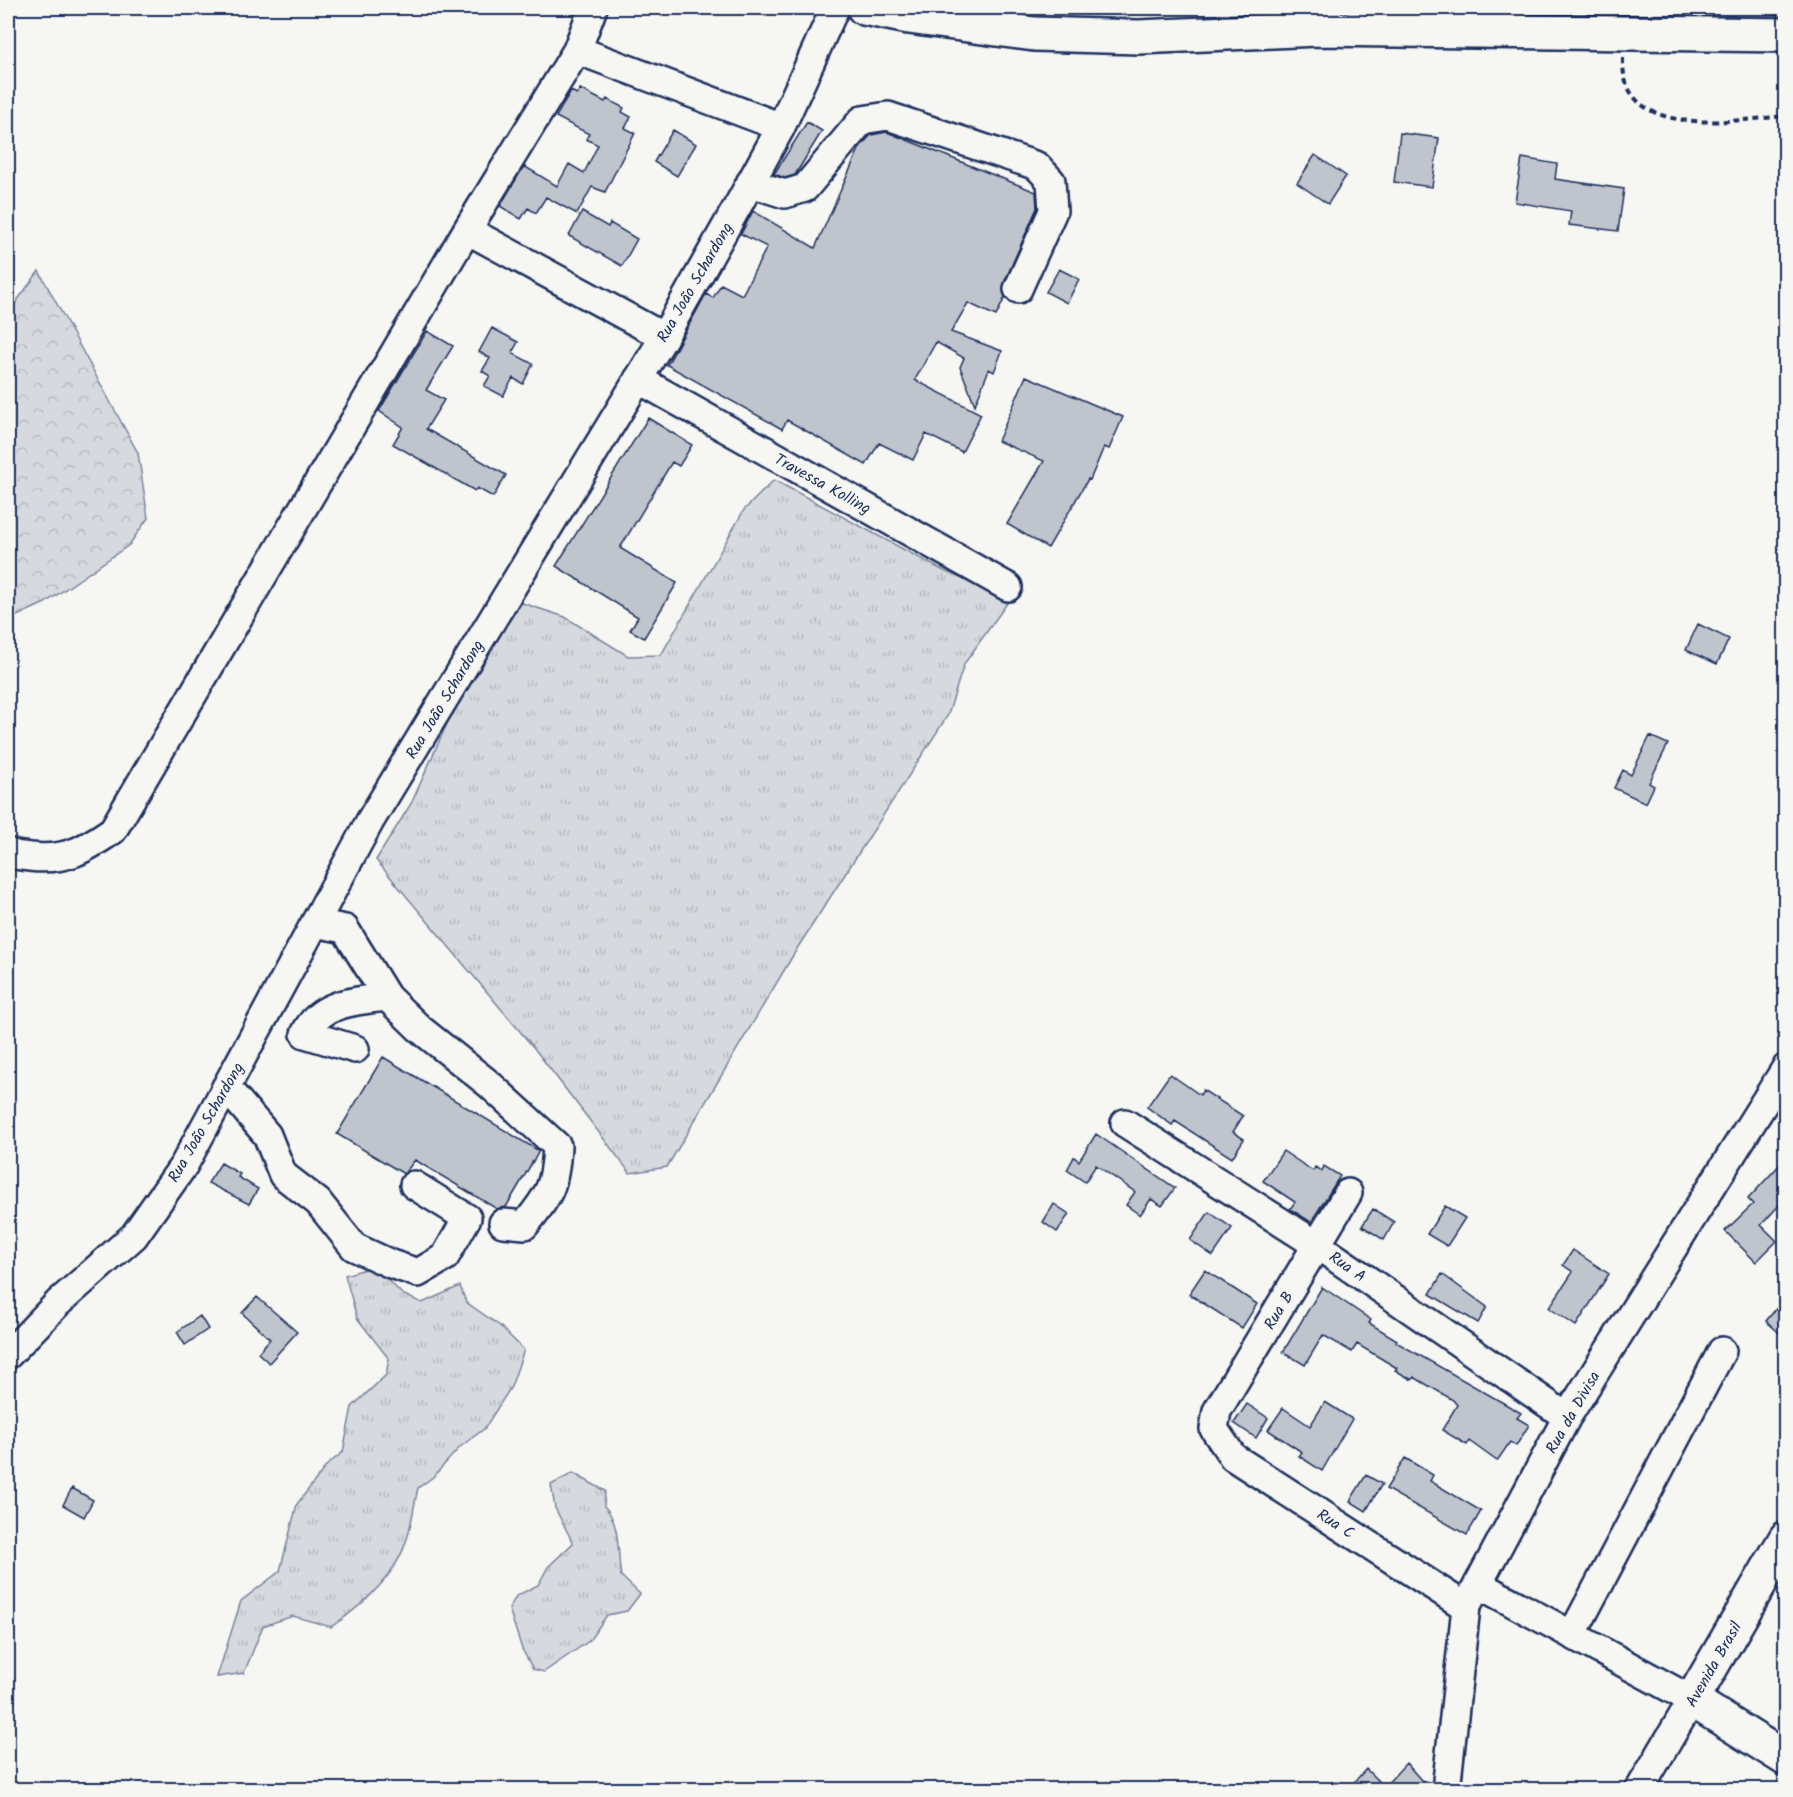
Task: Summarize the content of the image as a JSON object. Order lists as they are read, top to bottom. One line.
{"streets":{"main road":["Avenida Brasil"],"street":["Rua João Schardong","Travessa Kolling","Rua A","Rua B","Rua da Divisa","Rua C"]},"crossings":[["Rua João Schardong","Travessa Kolling"],["Rua A","Rua B"],["Rua A","Rua da Divisa"],["Rua B","Rua C"],["Rua da Divisa","Rua C"],["Rua C","Avenida Brasil"]]}
